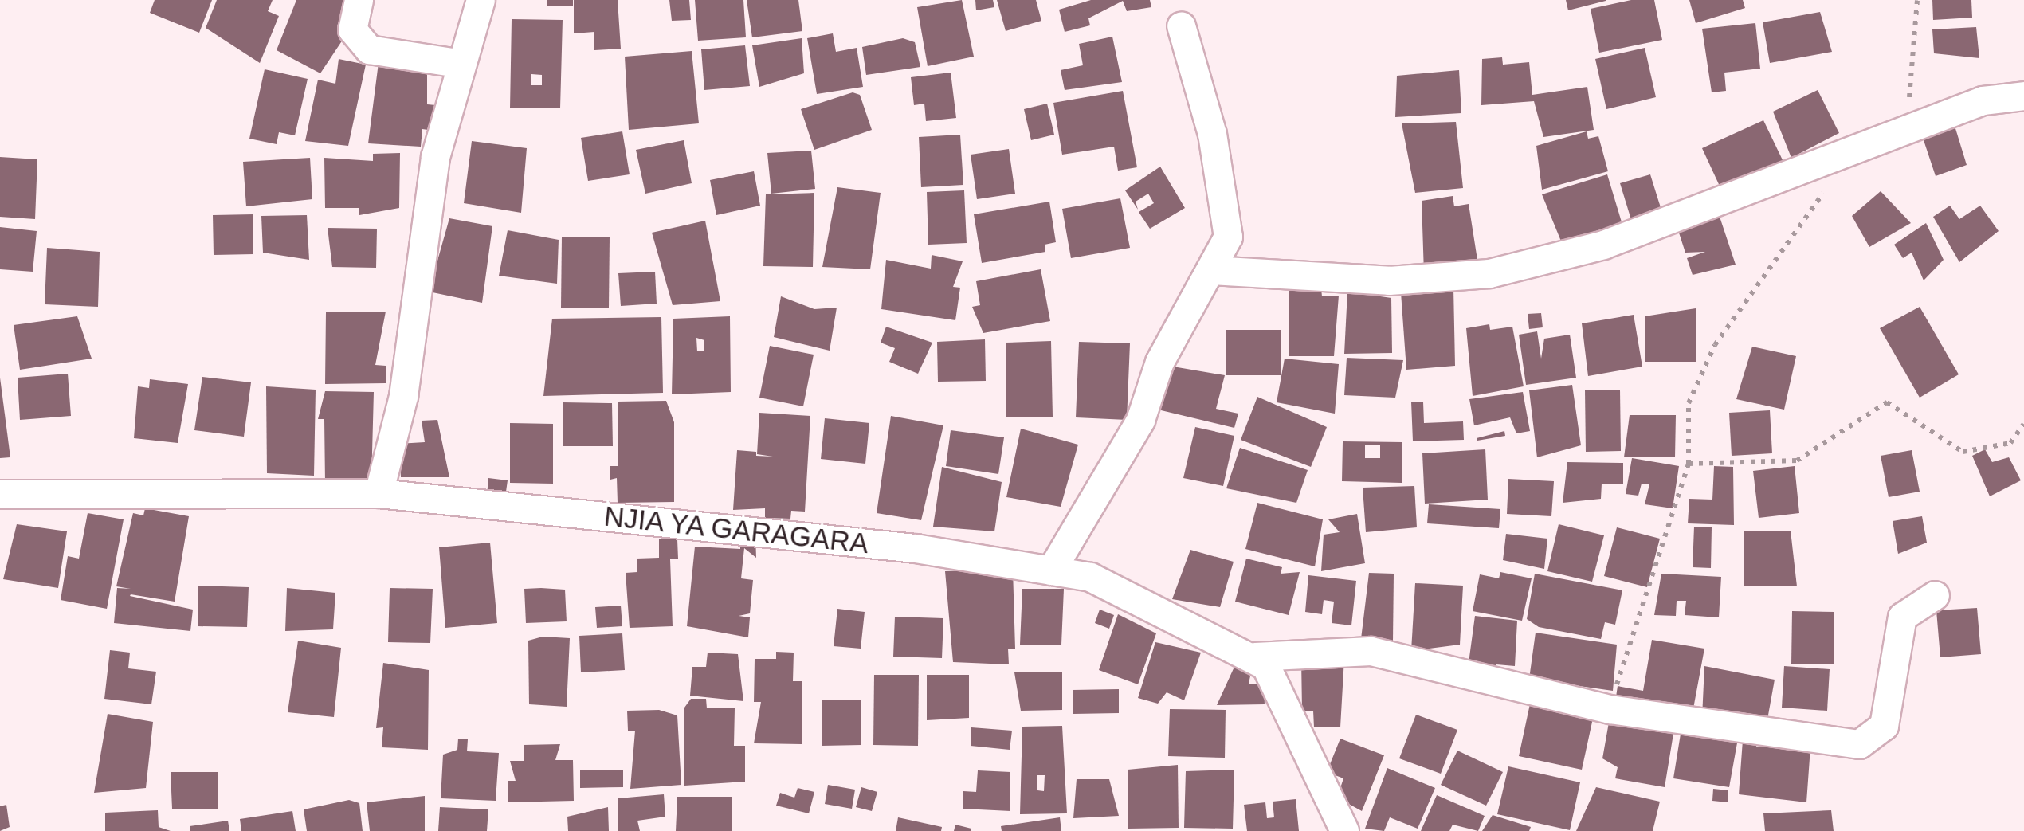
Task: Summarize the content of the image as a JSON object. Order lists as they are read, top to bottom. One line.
{"streets":{"street":["NJIA YA GARAGARA"]}}
